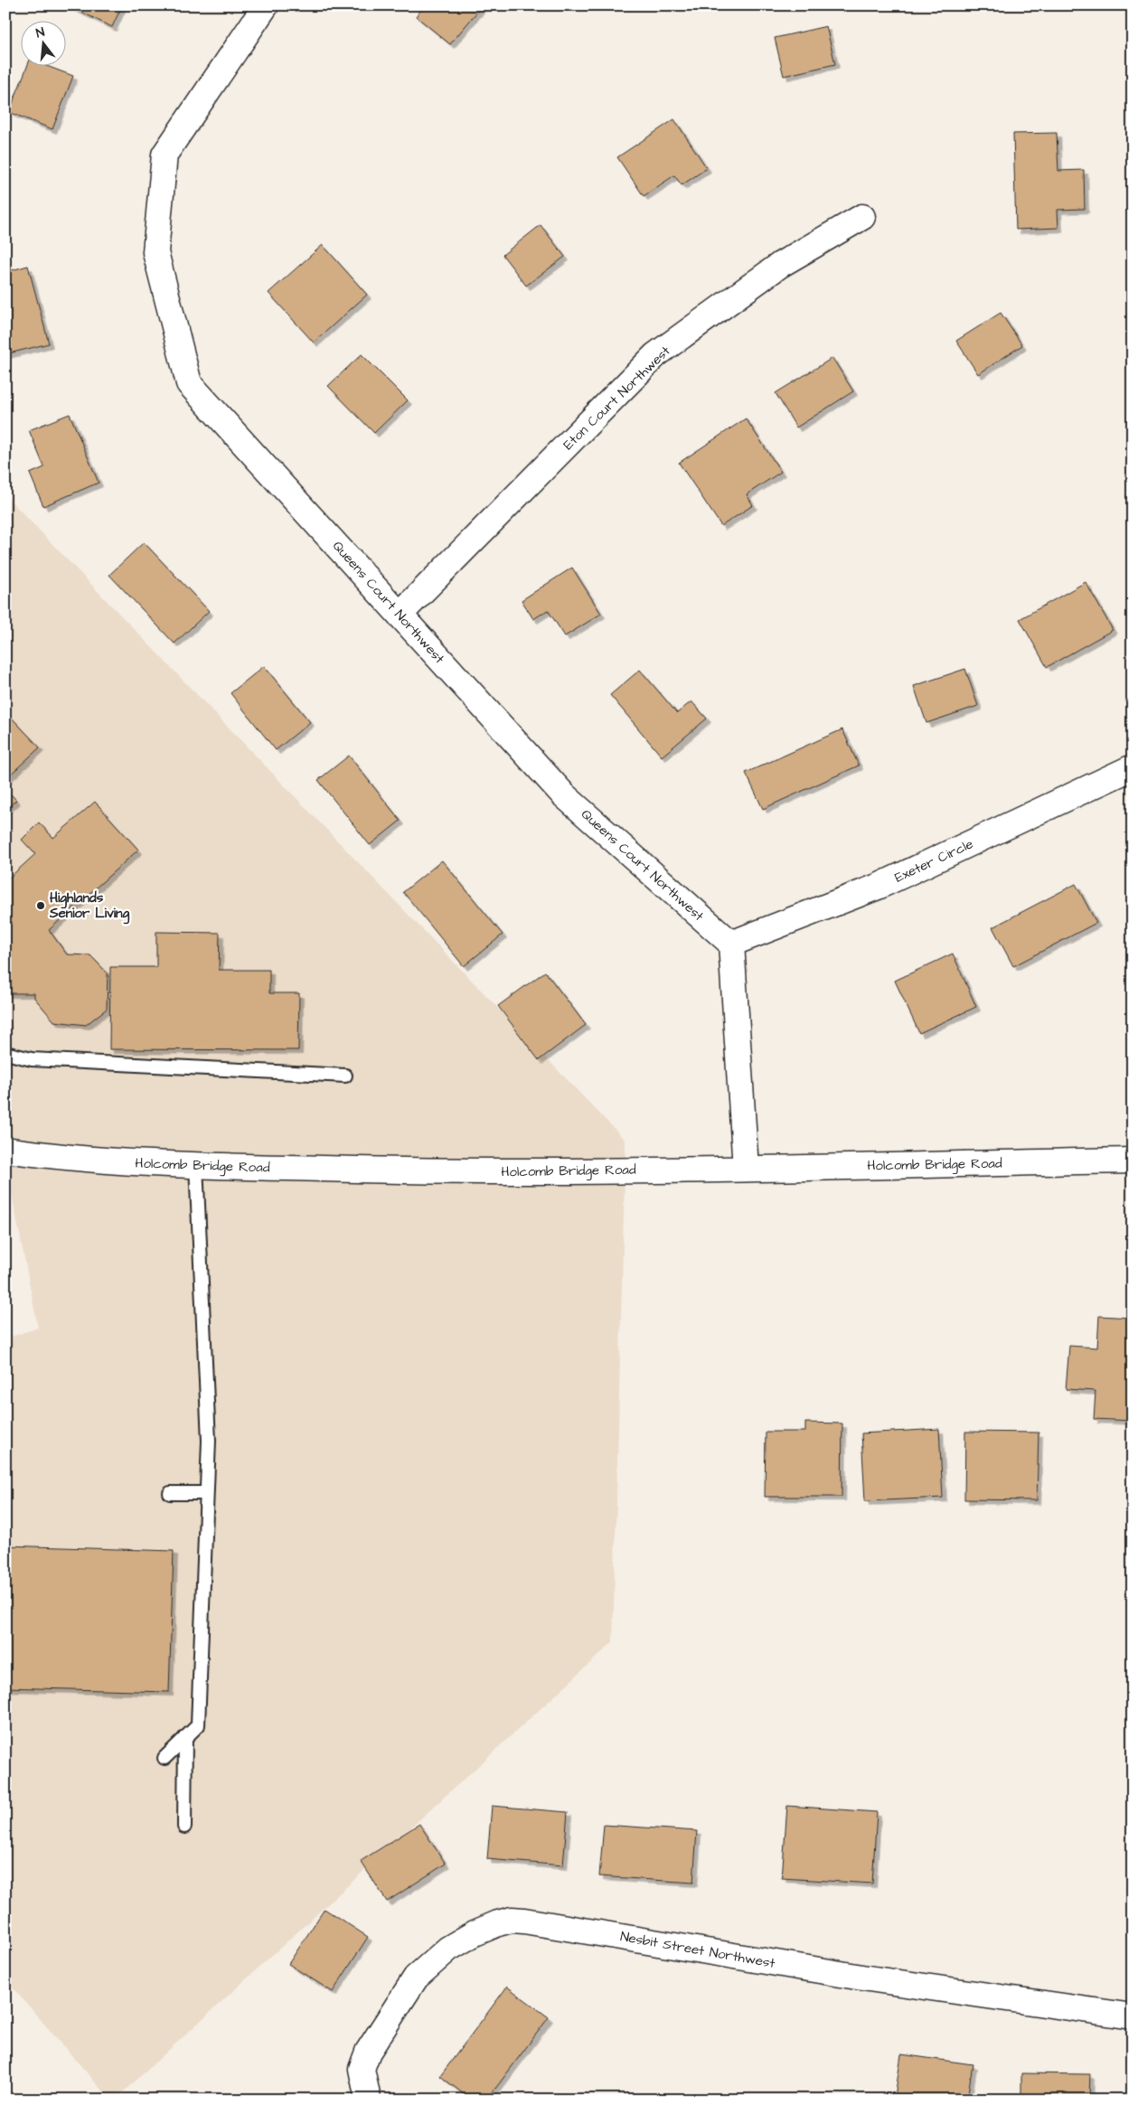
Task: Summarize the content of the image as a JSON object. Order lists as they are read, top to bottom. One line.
{"streets":{"street":["Eton Court Northwest","Queens Court Northwest","Exeter Circle","Holcomb Bridge Road","Nesbit Street Northwest"]},"crossings":[["Eton Court Northwest","Queens Court Northwest"],["Queens Court Northwest","Exeter Circle"]],"places":["Highlands Senior Living"],"north":"top"}
